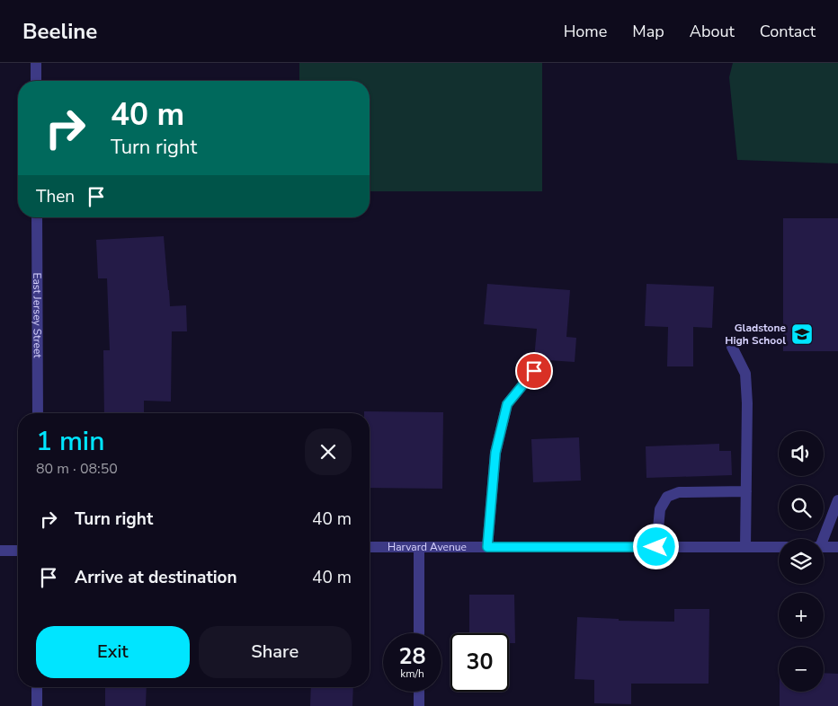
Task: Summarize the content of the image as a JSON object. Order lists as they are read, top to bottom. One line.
{"streets":{"street":["East Jersey Street","Harvard Avenue"]},"places":{"school or university":["Gladstone High School"]},"page":{"header":"Beeline","nav":["Home","Map","About","Contact"],"turn":["40 m","Turn right"],"then":"Then","heading":["1 min","80 m · 08:50"],"map_buttons":["+","−"],"list":[{"name":"Turn right","value":"40 m"},{"name":"Arrive at destination","value":"40 m"}],"buttons":["Exit","Share"],"speed":"28 km/h","limit":"30"}}
